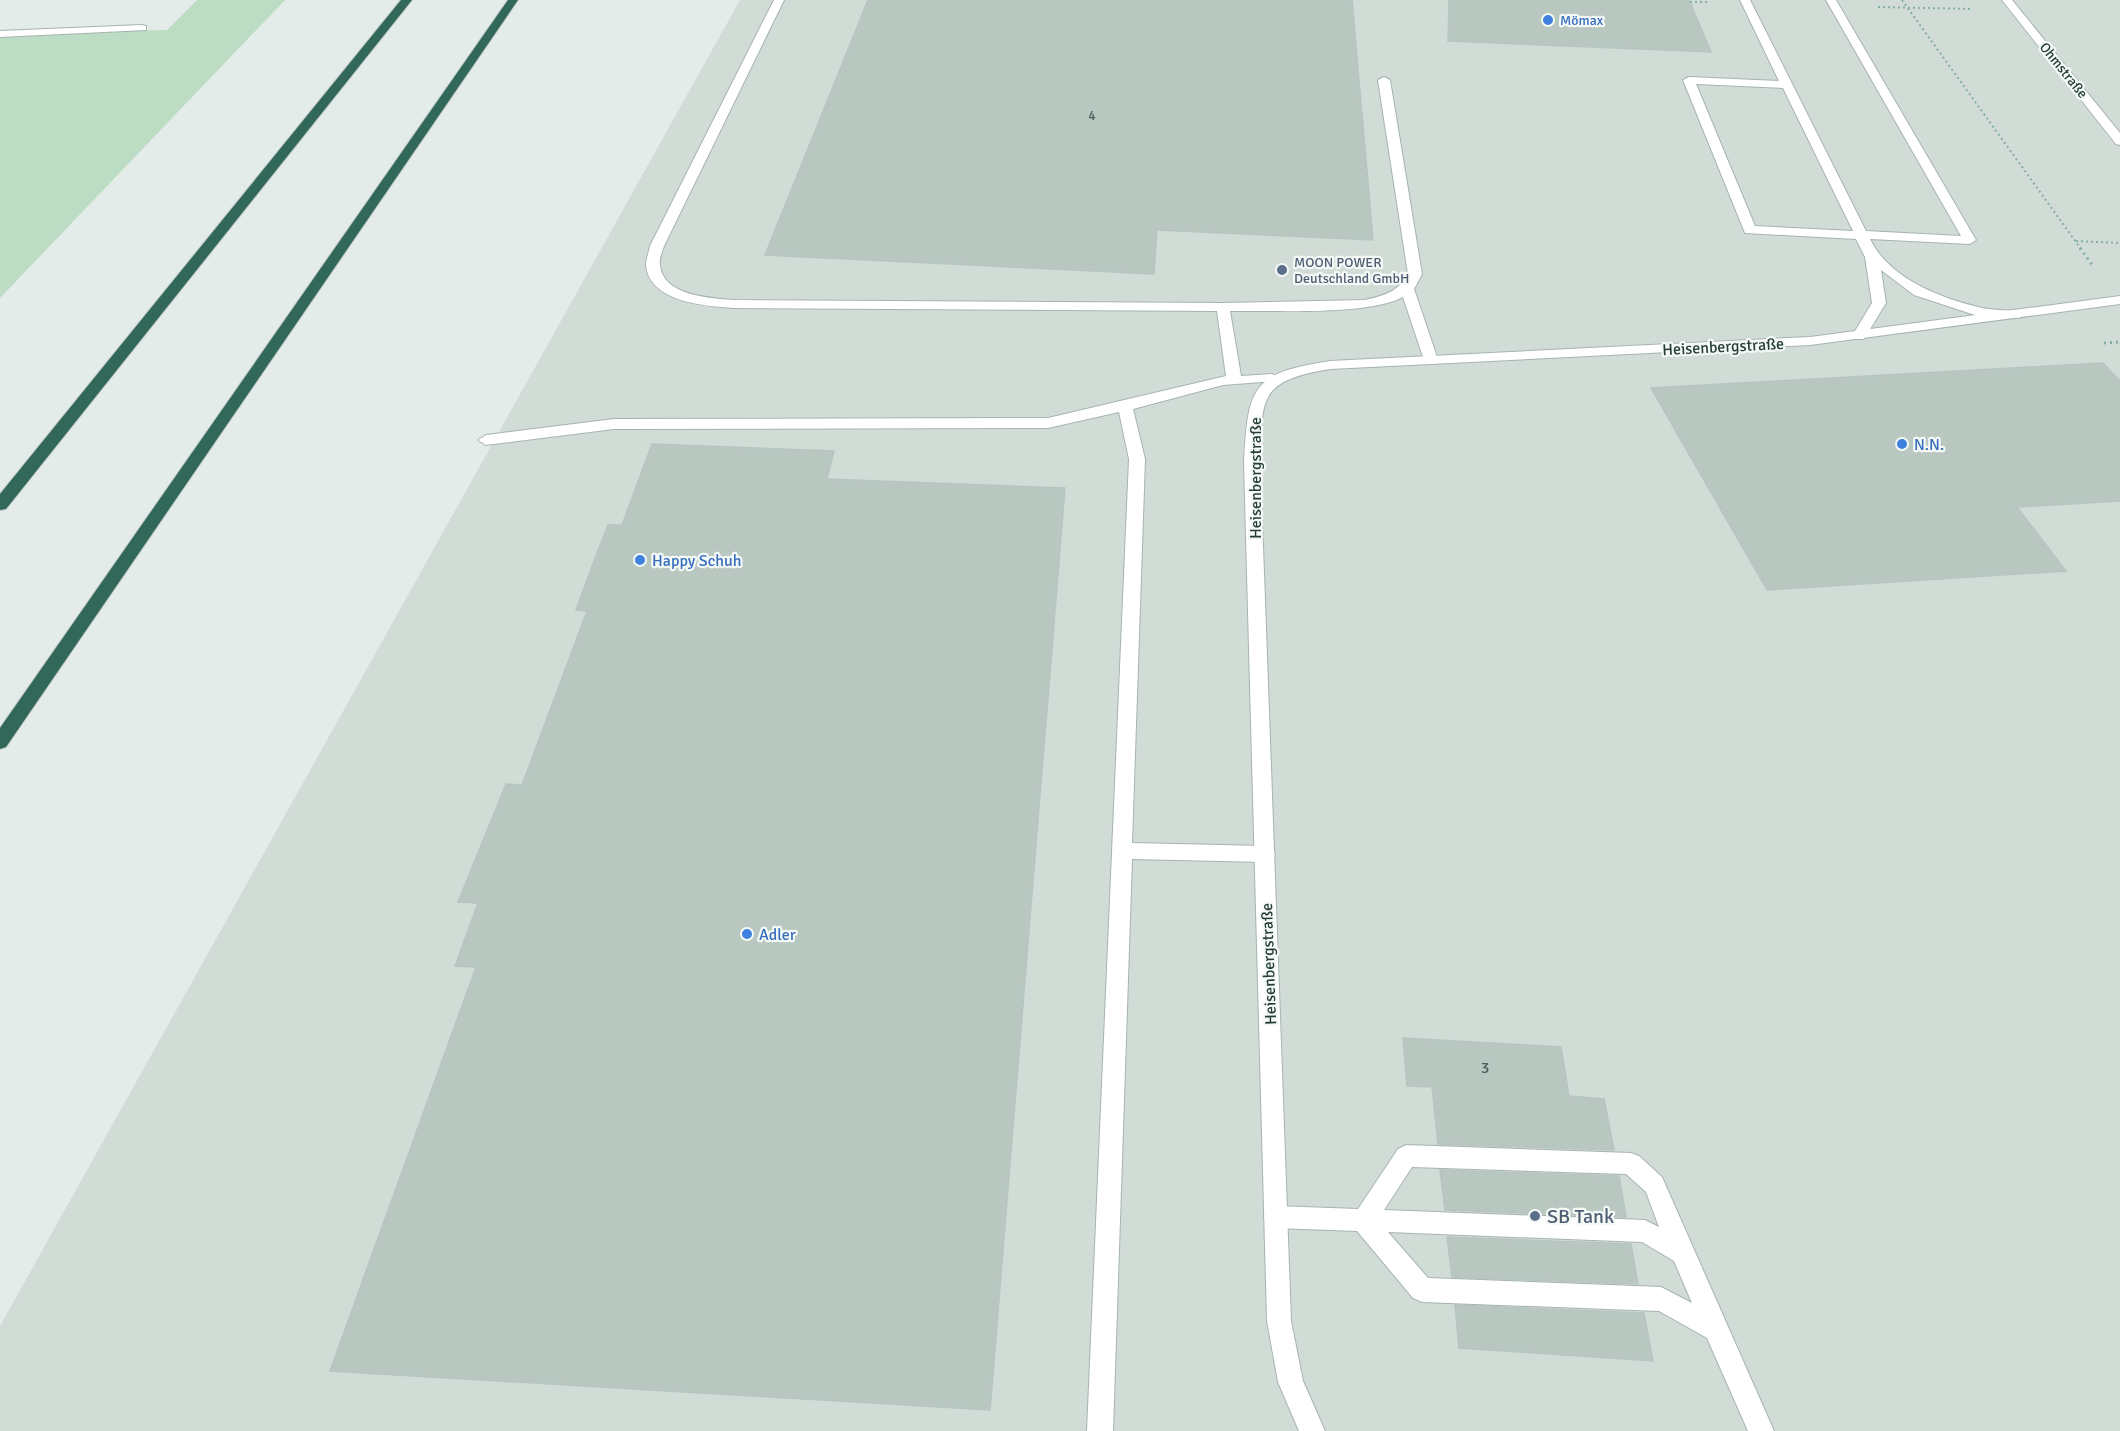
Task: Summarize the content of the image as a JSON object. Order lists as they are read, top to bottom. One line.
{"streets":{"street":["Ohmstraße","Heisenbergstraße"]},"places":["Mömax","MOON POWER Deutschland GmbH","N.N.","Happy Schuh","Adler","SB Tank"],"house_numbers":["4","3"]}
